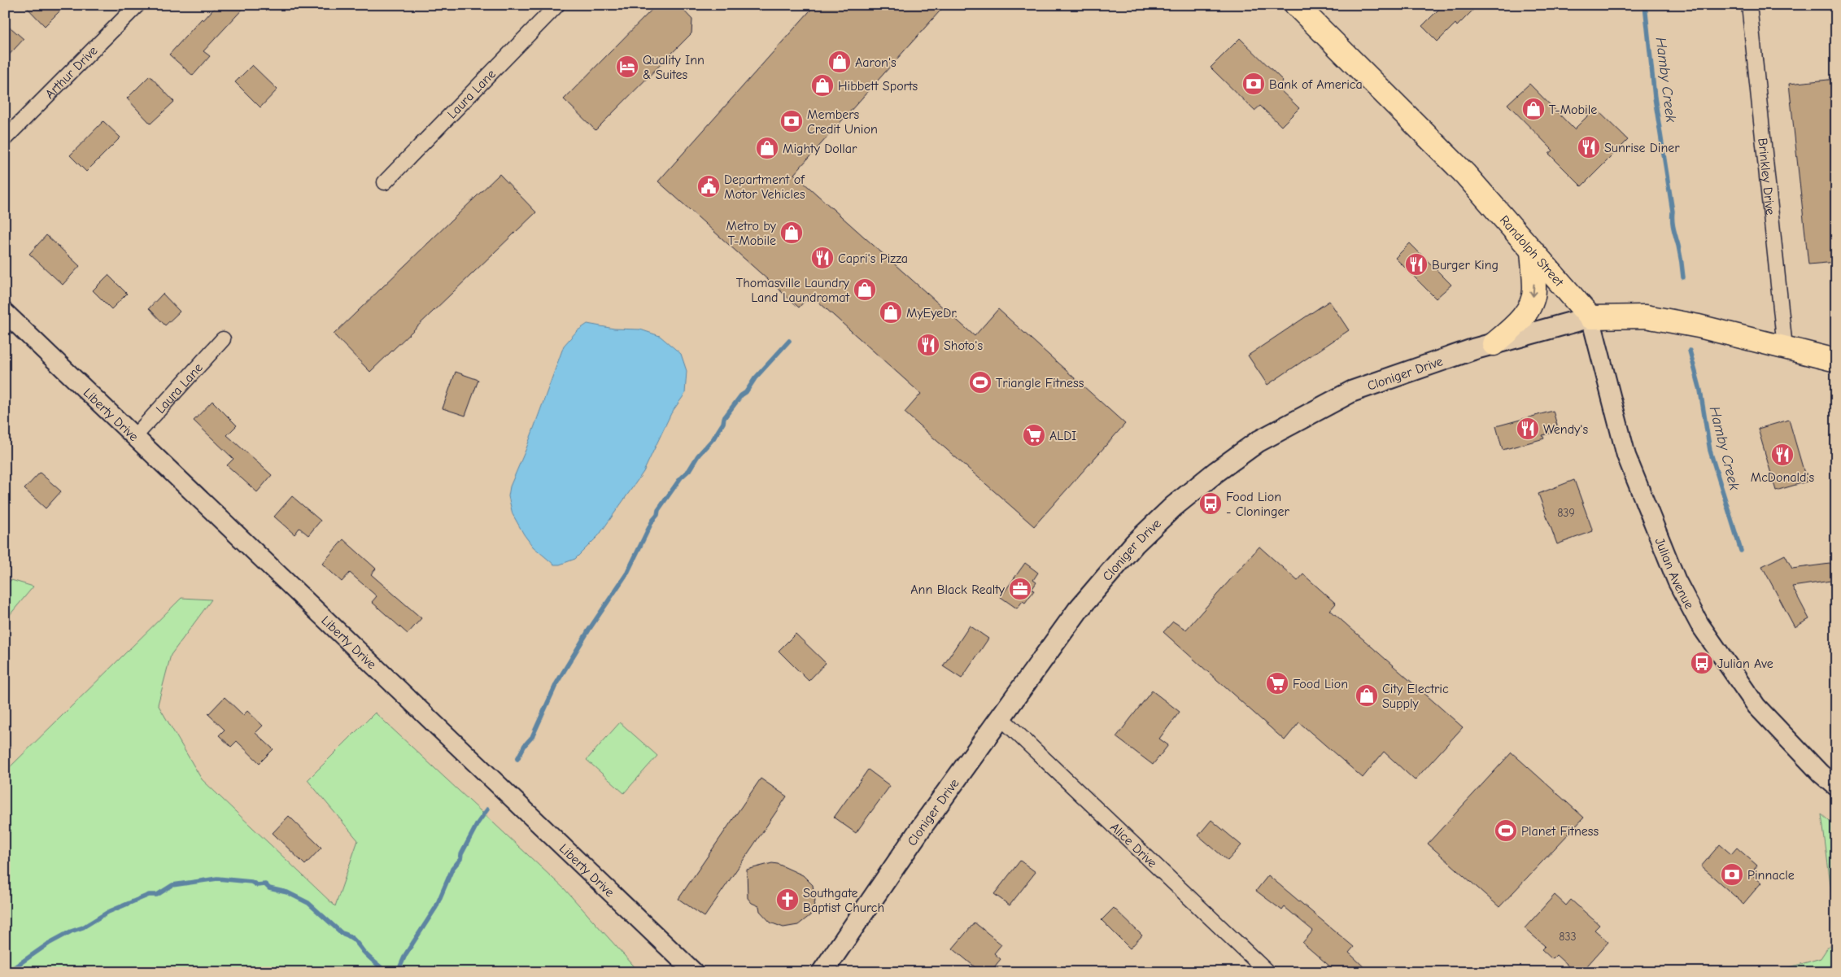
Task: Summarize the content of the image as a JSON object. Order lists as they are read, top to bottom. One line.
{"streets":{"main road":["Randolph Street","Cloniger Drive"],"street":["Arthur Drive","Laura Lane","Brinkley Drive","Liberty Drive","Julian Avenue","Alice Drive"]},"crossings":[["Laura Lane","Liberty Drive"],["Randolph Street","Cloniger Drive"],["Randolph Street","Julian Avenue"],["Cloniger Drive","Julian Avenue"],["Cloniger Drive","Alice Drive"]],"water":["Hamby Creek"],"places":{"shop":["Aaron's","Hibbett Sports","T-Mobile","Mighty Dollar","Metro by T-Mobile","Thomasville Laundry Land Laundromat","MyEyeDr.","City Electric Supply"],"hotel":["Quality Inn & Suites"],"bank":["Bank of America","Members Credit Union","Pinnacle"],"restaurant":["Sunrise Diner","Capri's Pizza","Burger King","Shoto's","Wendy's","McDonald's"],"public building":["Department of Motor Vehicles"],"sports":["Triangle Fitness","Planet Fitness"],"supermarket":["ALDI","Food Lion"],"bus stop":["Food Lion - Cloninger","Julian Ave"],"office":["Ann Black Realty"],"church":["Southgate Baptist Church"]},"house_numbers":["839","833"]}
